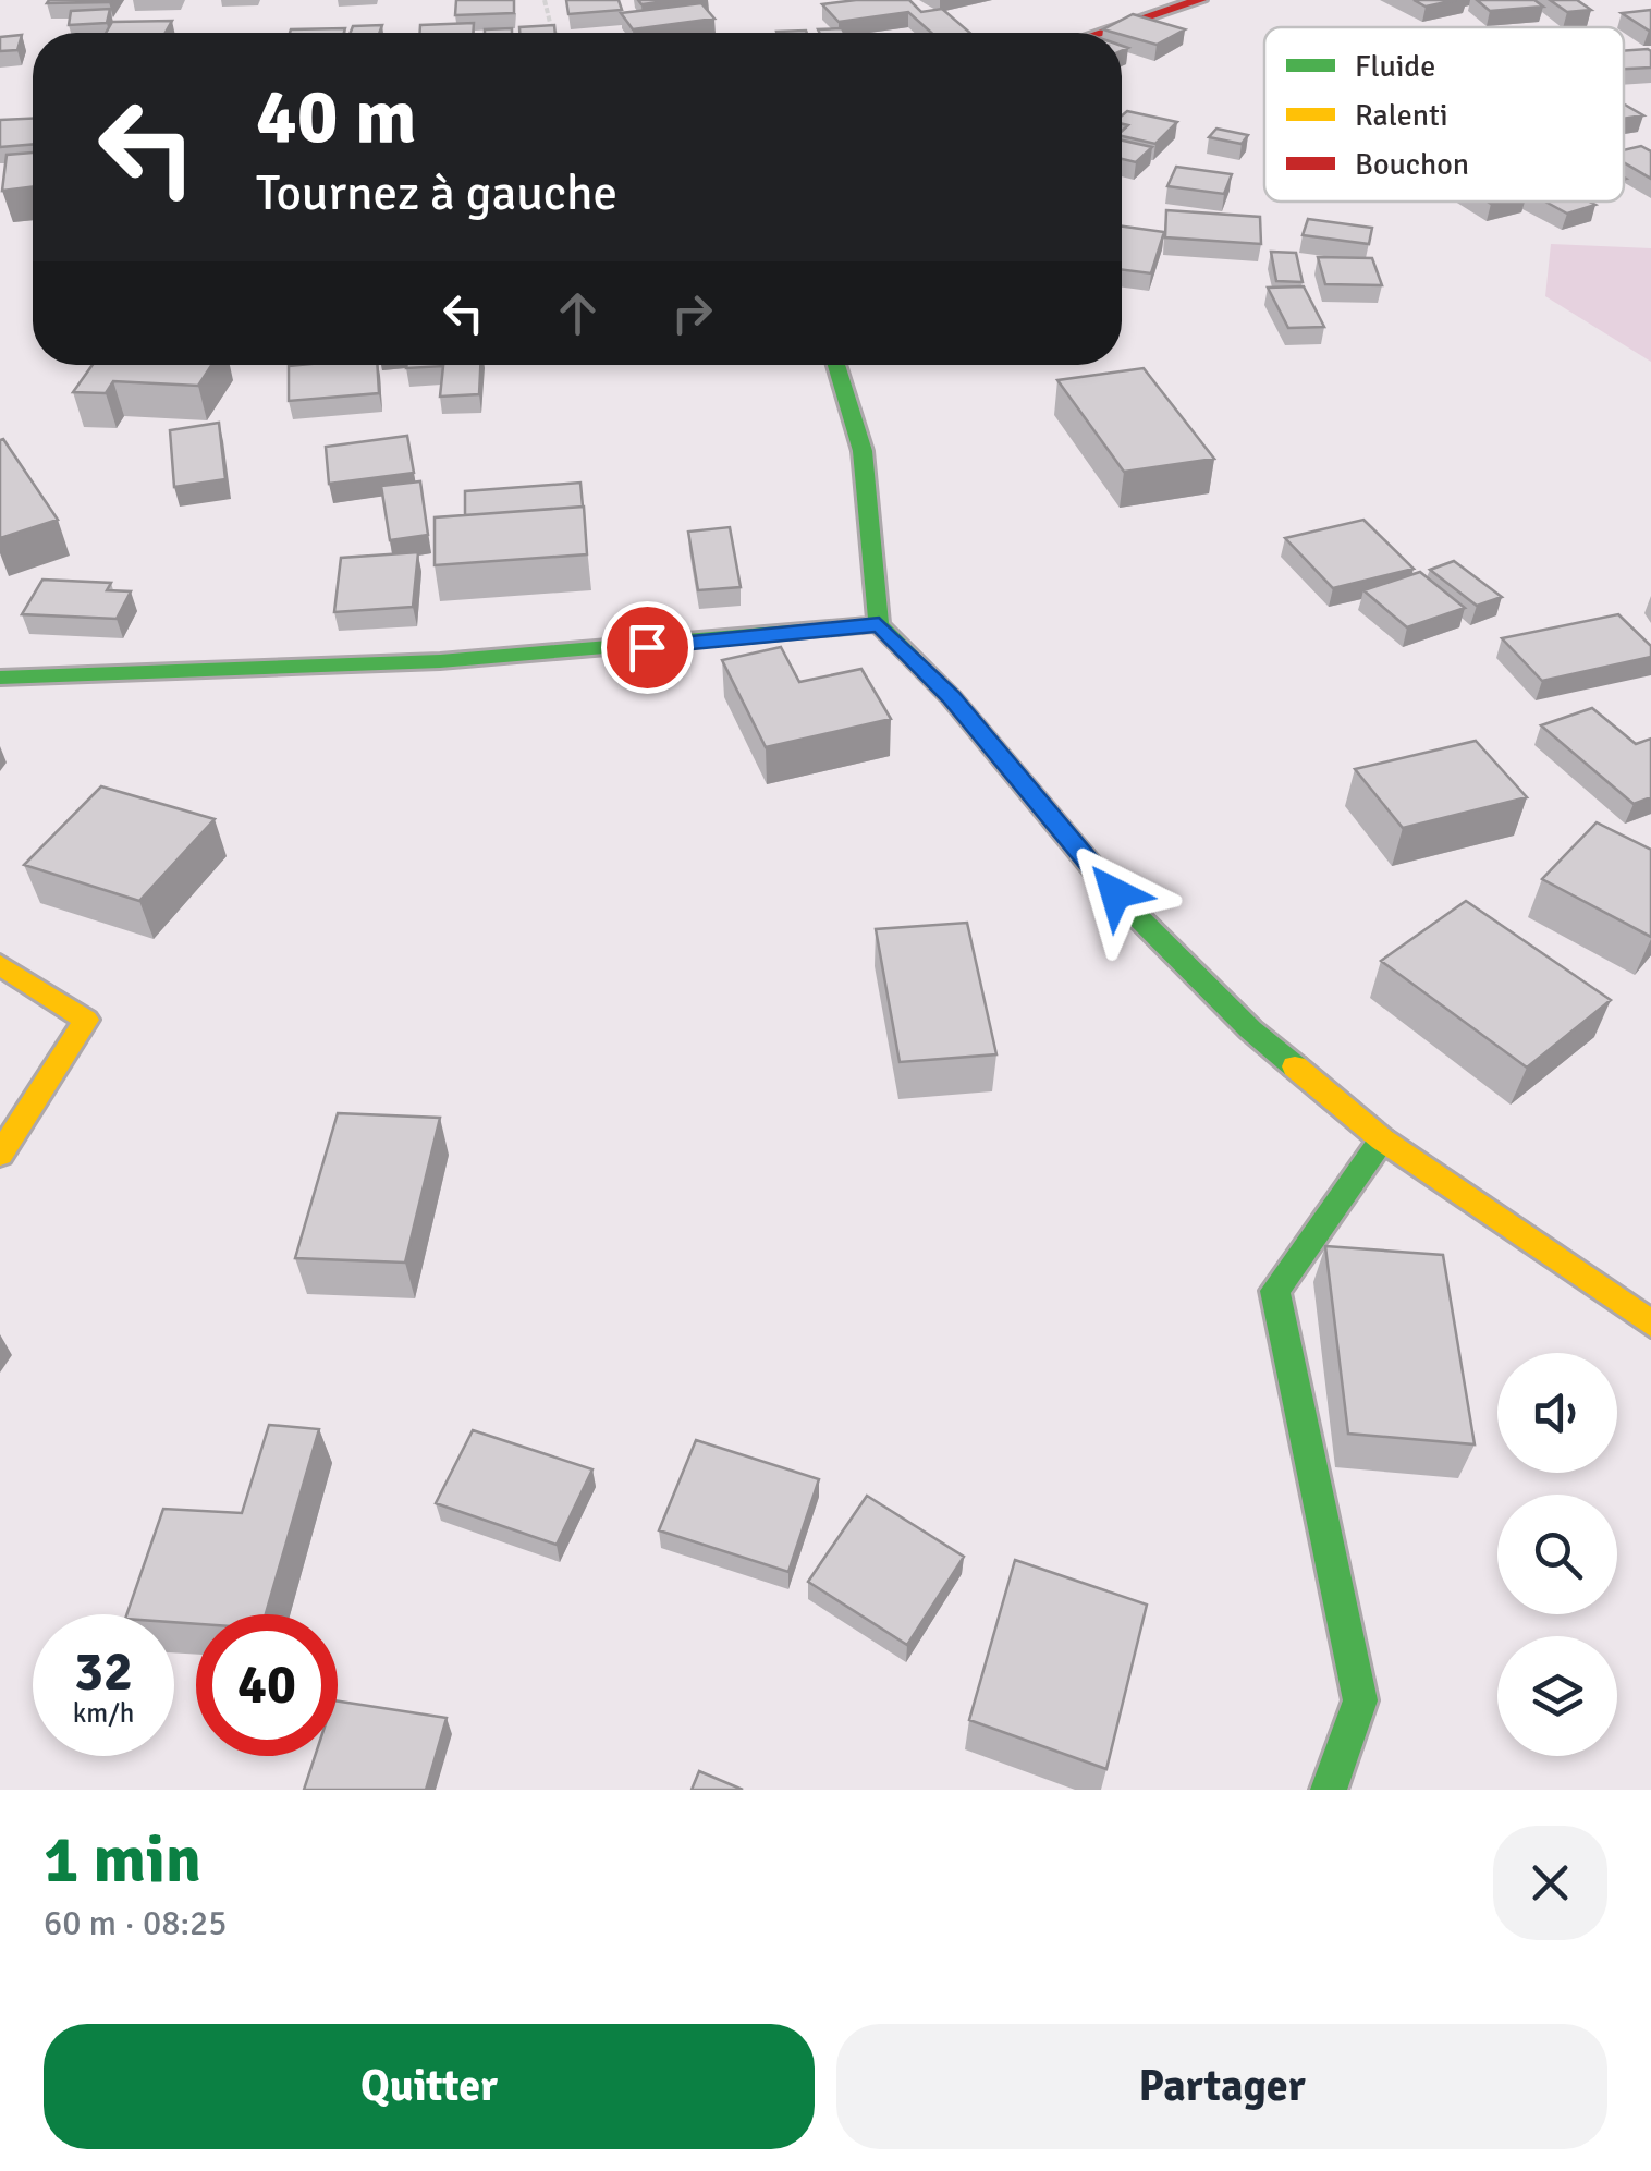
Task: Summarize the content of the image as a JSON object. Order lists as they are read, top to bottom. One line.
{"legend":["Fluide","Ralenti","Bouchon"],"page":{"turn":["40 m","Tournez à gauche"],"speed":"32 km/h","limit":"40","heading":["1 min","60 m · 08:25"],"buttons":["Quitter","Partager"]}}
